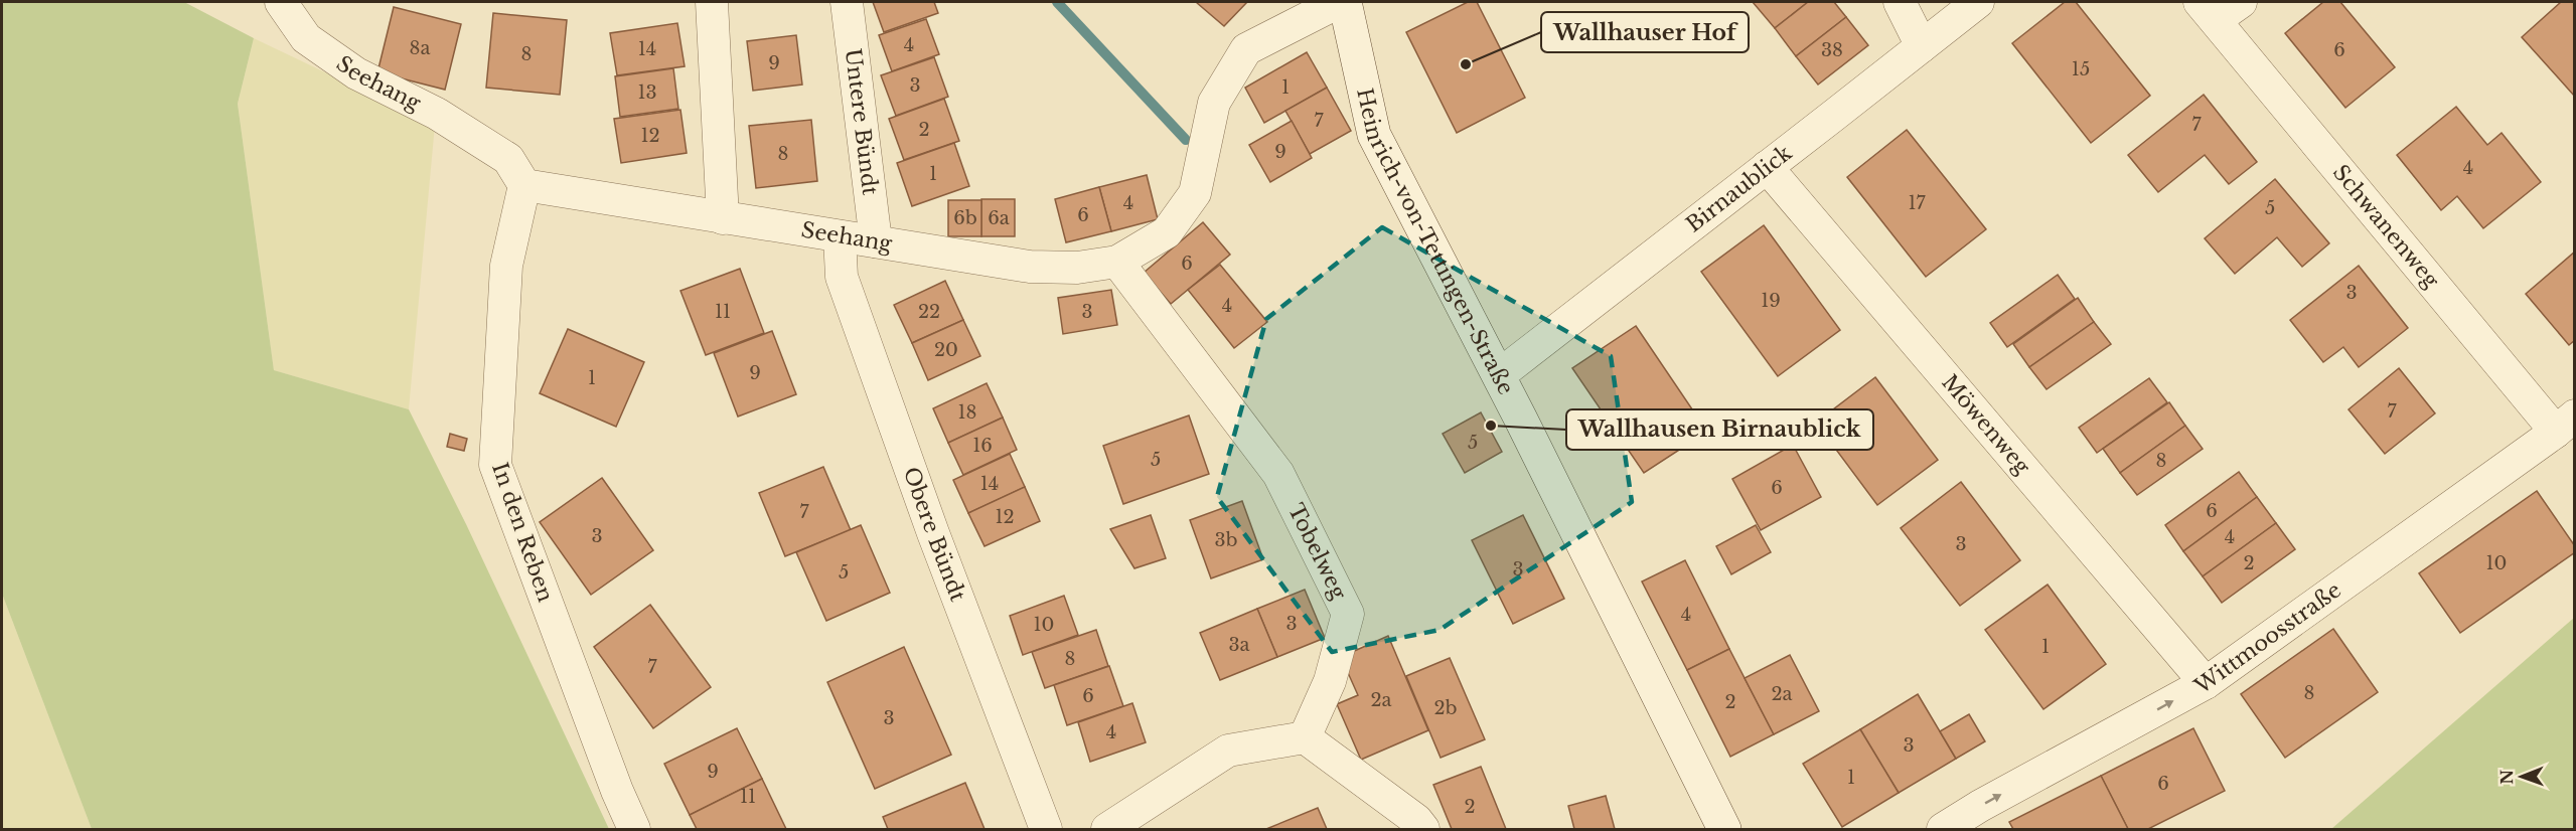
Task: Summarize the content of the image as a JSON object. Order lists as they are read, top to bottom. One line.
{"streets":{"main road":["Heinrich-von-Tettingen-Straße"],"street":["Seehang","Untere Bündt","Birnaublick","Schwanenweg","Möwenweg","In den Reben","Obere Bündt","Tobelweg","Wittmoosstraße"]},"crossings":[["Seehang","Untere Bündt"],["Seehang","In den Reben"],["Seehang","Obere Bündt"],["Seehang","Tobelweg"],["Birnaublick","Heinrich-von-Tettingen-Straße"],["Birnaublick","Möwenweg"],["Schwanenweg","Wittmoosstraße"],["Möwenweg","Wittmoosstraße"]],"one_way":["Wittmoosstraße"],"places":["Wallhauser Hof","Wallhausen Birnaublick"],"house_numbers":["4","8a","14","38","6","8","9","15","3","1","13","7","7","2","12","9","8","4","1","4","17","5","6","6b","6a","6","3","19","4","11","22","3","20","9","1","7","18","5","16","5","8","14","6","6","7","12","3","4","3b","3","2","10","3","5","4","3","10","3a","1","8","7","8","2a","6","2a","2","2b","3","4","3","9","1","6","11","2"],"north":"left"}
